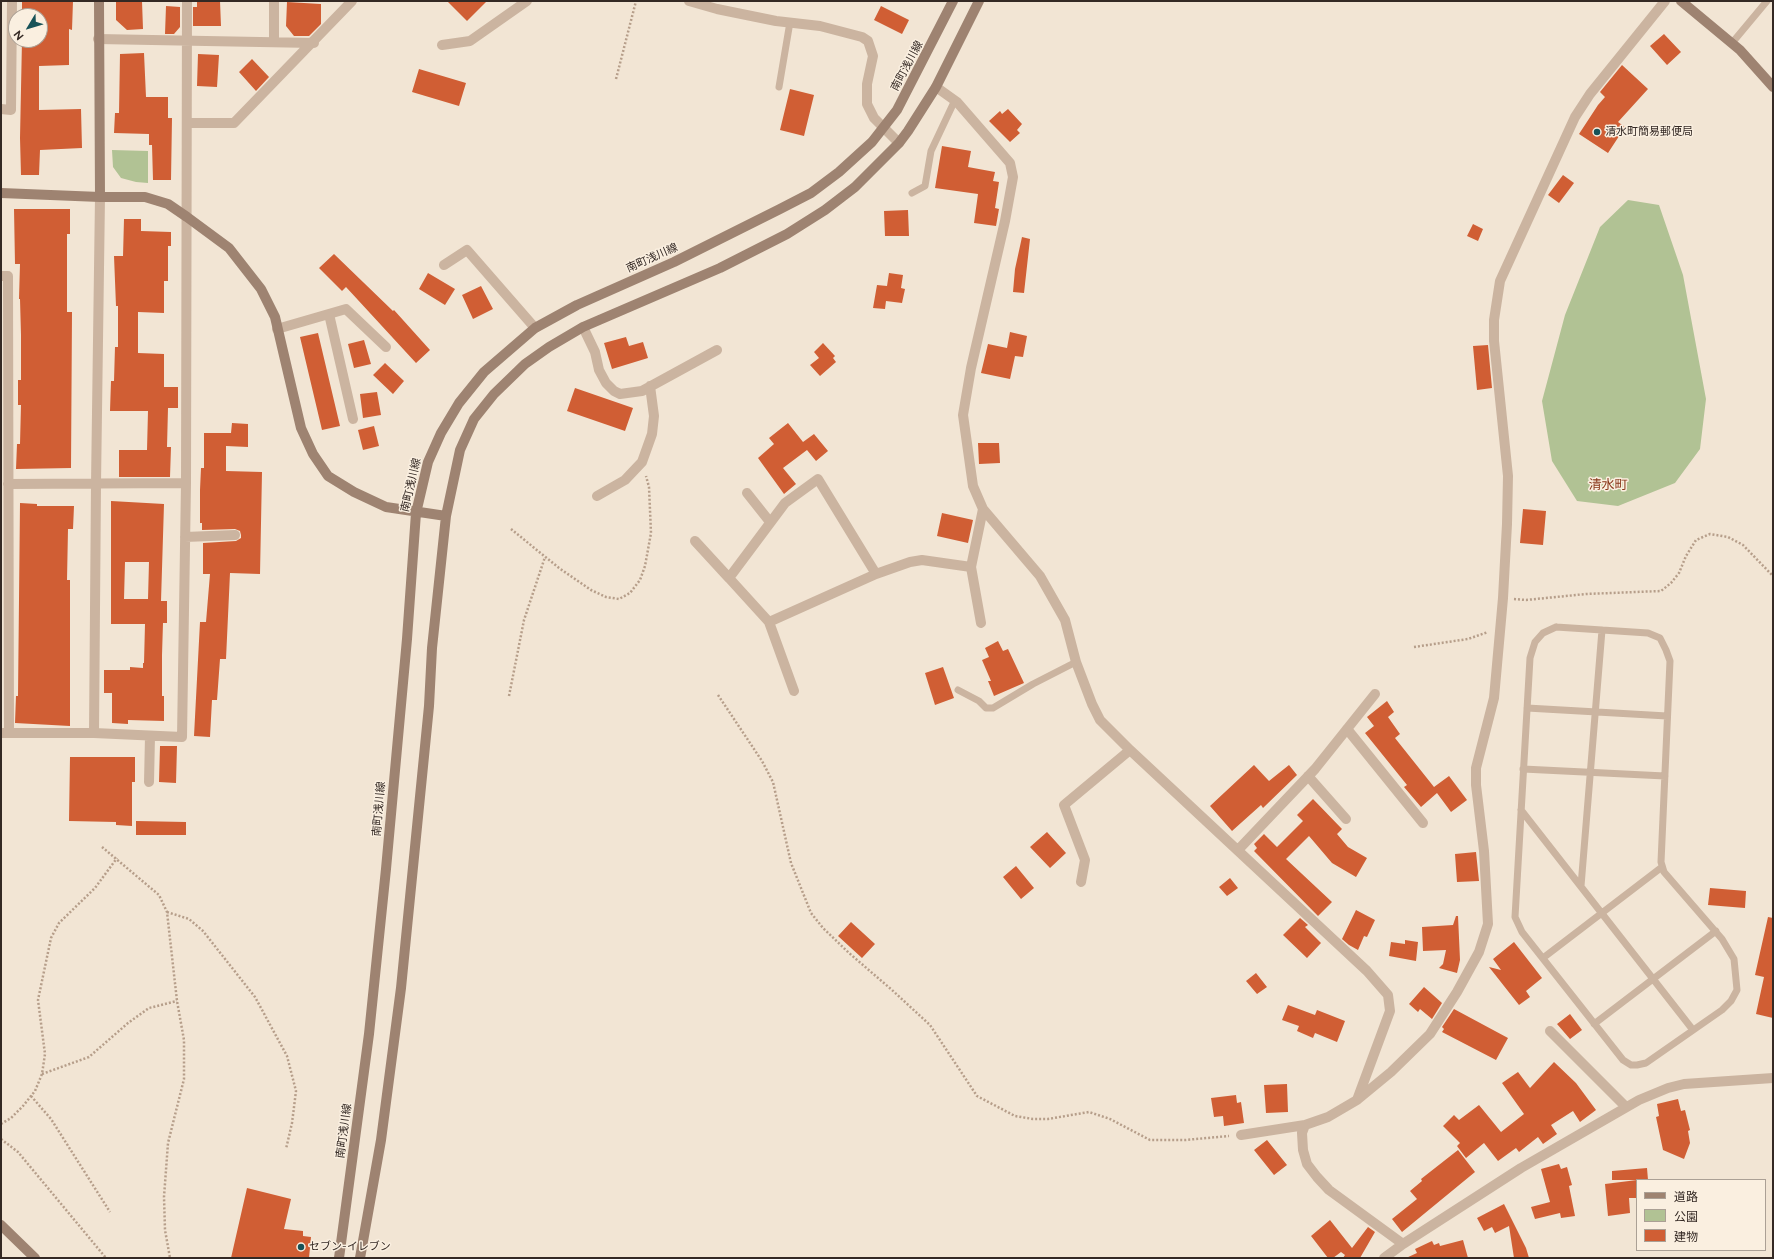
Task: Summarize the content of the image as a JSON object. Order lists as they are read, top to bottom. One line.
{"streets":{"street":["南町浅川線"]},"districts":["清水町"],"places":["清水町簡易郵便局","セブン-イレブン"],"legend":["道路","公園","建物"],"north":"bottom left"}
